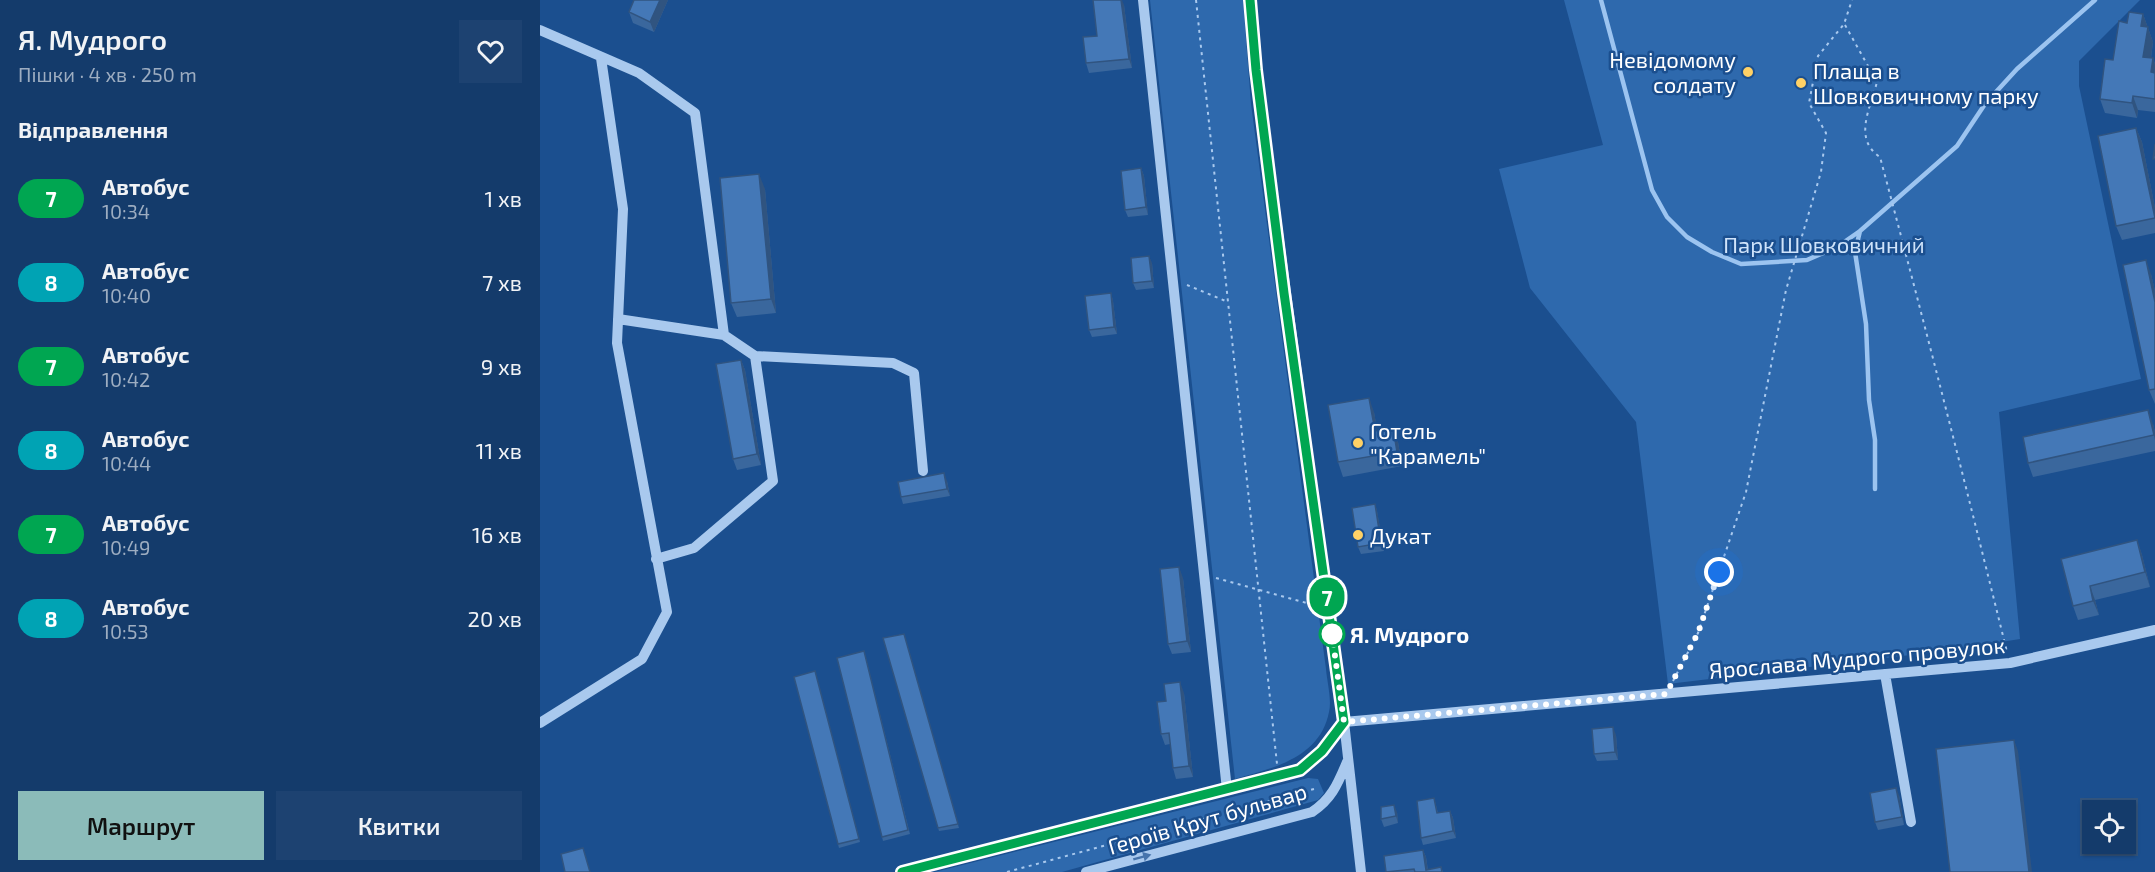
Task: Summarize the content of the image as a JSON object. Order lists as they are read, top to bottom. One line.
{"streets":{"street":["Ярослава Мудрого провулок","Героїв Крут бульвар"]},"crossings":[["Ярослава Мудрого провулок","Героїв Крут бульвар"]],"parks":["Парк Шовковичний"],"places":["Невідомому солдату","Плаща в Шовковичному парку","Готель \"Карамель\"","Дукат","Я. Мудрого"],"lines":["bus line 7"],"page":{"heading":[["Я. Мудрого","Пішки · 4 хв · 250 m"],"Відправлення"],"on_map":"7","list":[{"mark":"7","name":"Автобус","note":"10:34","value":"1 хв"},{"mark":"8","name":"Автобус","note":"10:40","value":"7 хв"},{"mark":"7","name":"Автобус","note":"10:42","value":"9 хв"},{"mark":"8","name":"Автобус","note":"10:44","value":"11 хв"},{"mark":"7","name":"Автобус","note":"10:49","value":"16 хв"},{"mark":"8","name":"Автобус","note":"10:53","value":"20 хв"}],"buttons":["Маршрут","Квитки"]}}
